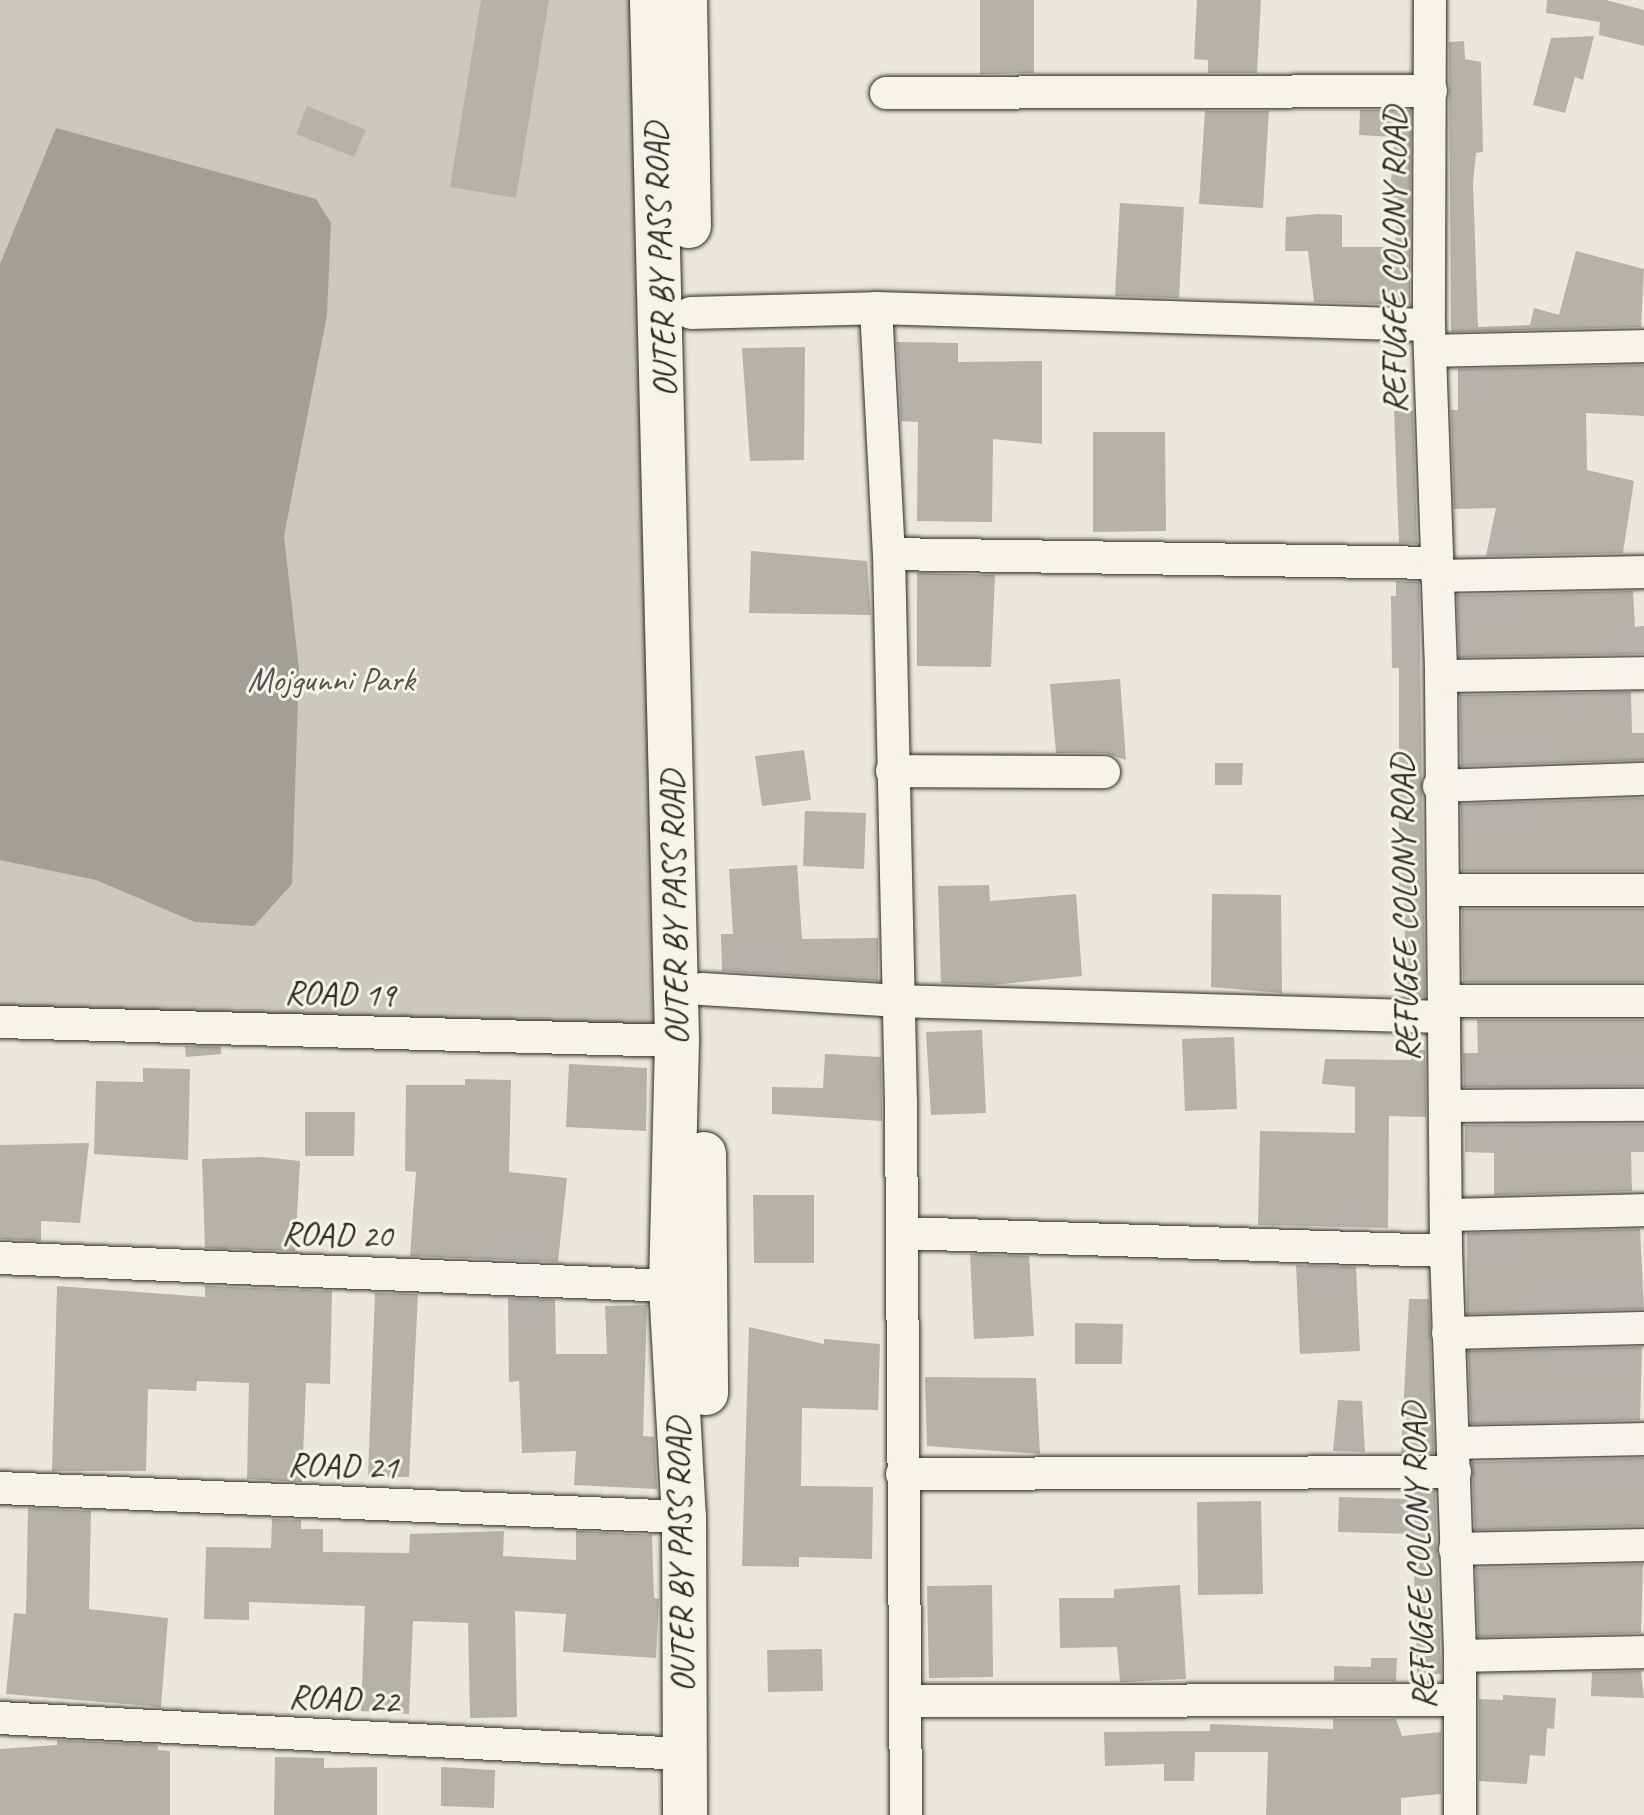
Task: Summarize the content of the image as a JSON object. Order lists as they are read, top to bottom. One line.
{"streets":{"main road":["OUTER BY PASS ROAD"],"street":["REFUGEE COLONY ROAD","ROAD 19","ROAD 20","ROAD 21","ROAD 22"]},"crossings":[["OUTER BY PASS ROAD","ROAD 19"],["OUTER BY PASS ROAD","ROAD 20"],["OUTER BY PASS ROAD","ROAD 21"],["OUTER BY PASS ROAD","ROAD 22"]],"parks":["Mojgunni Park"]}
